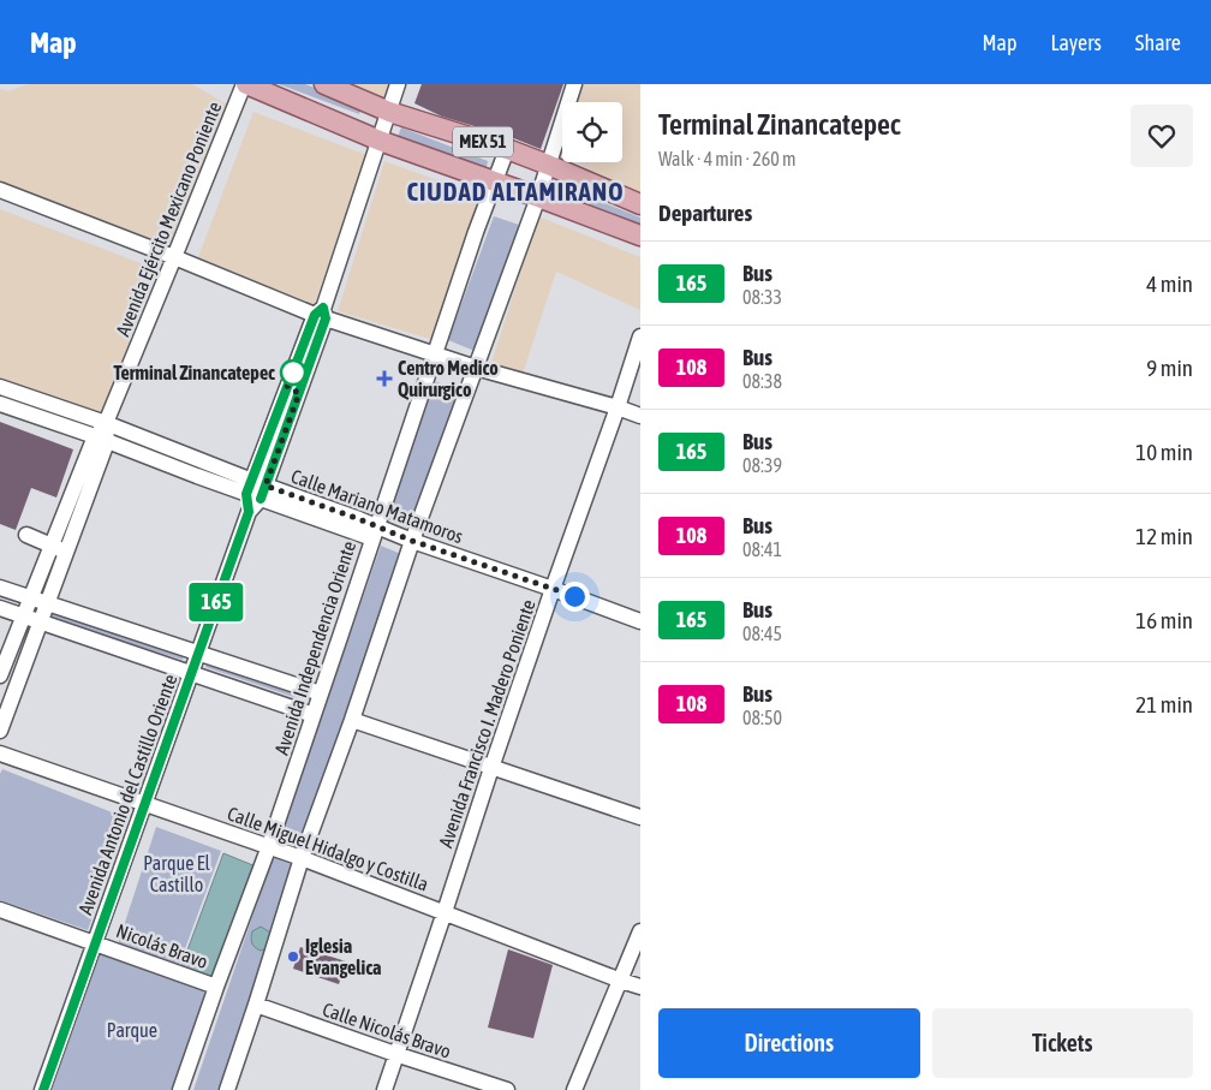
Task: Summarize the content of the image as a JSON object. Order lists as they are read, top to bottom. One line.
{"streets":{"main road":["MEX 51"],"street":["Avenida Ejército Mexicano Poniente","Calle Mariano Matamoros","Avenida Independencia Oriente","Avenida Francisco I. Madero Poniente","Avenida Antonio del Castillo Oriente","Calle Miguel Hidalgo y Costilla","Nicolás Bravo","Calle Nicolás Bravo"]},"crossings":[["MEX 51","Avenida Ejército Mexicano Poniente"],["MEX 51","Avenida Independencia Oriente"],["MEX 51","Avenida Antonio del Castillo Oriente"],["Avenida Ejército Mexicano Poniente","Calle Mariano Matamoros"],["Calle Mariano Matamoros","Avenida Independencia Oriente"],["Calle Mariano Matamoros","Avenida Francisco I. Madero Poniente"],["Calle Mariano Matamoros","Avenida Antonio del Castillo Oriente"],["Avenida Independencia Oriente","Calle Miguel Hidalgo y Costilla"],["Avenida Independencia Oriente","Nicolás Bravo"],["Avenida Francisco I. Madero Poniente","Calle Miguel Hidalgo y Costilla"],["Avenida Francisco I. Madero Poniente","Calle Nicolás Bravo"],["Avenida Antonio del Castillo Oriente","Calle Miguel Hidalgo y Costilla"],["Avenida Antonio del Castillo Oriente","Nicolás Bravo"]],"districts":["CIUDAD ALTAMIRANO"],"parks":["Parque El Castillo","Parque"],"places":{"other":["Terminal Zinancatepec","Iglesia Evangelica"],"health":["Centro Medico Quirurgico"]},"lines":["bus line 165"],"page":{"header":"Map","nav":["Map","Layers","Share"],"on_map":"165","heading":[["Terminal Zinancatepec","Walk · 4 min · 260 m"],"Departures"],"list":[{"mark":"165","name":"Bus","note":"08:33","value":"4 min"},{"mark":"108","name":"Bus","note":"08:38","value":"9 min"},{"mark":"165","name":"Bus","note":"08:39","value":"10 min"},{"mark":"108","name":"Bus","note":"08:41","value":"12 min"},{"mark":"165","name":"Bus","note":"08:45","value":"16 min"},{"mark":"108","name":"Bus","note":"08:50","value":"21 min"}],"buttons":["Directions","Tickets"]}}
